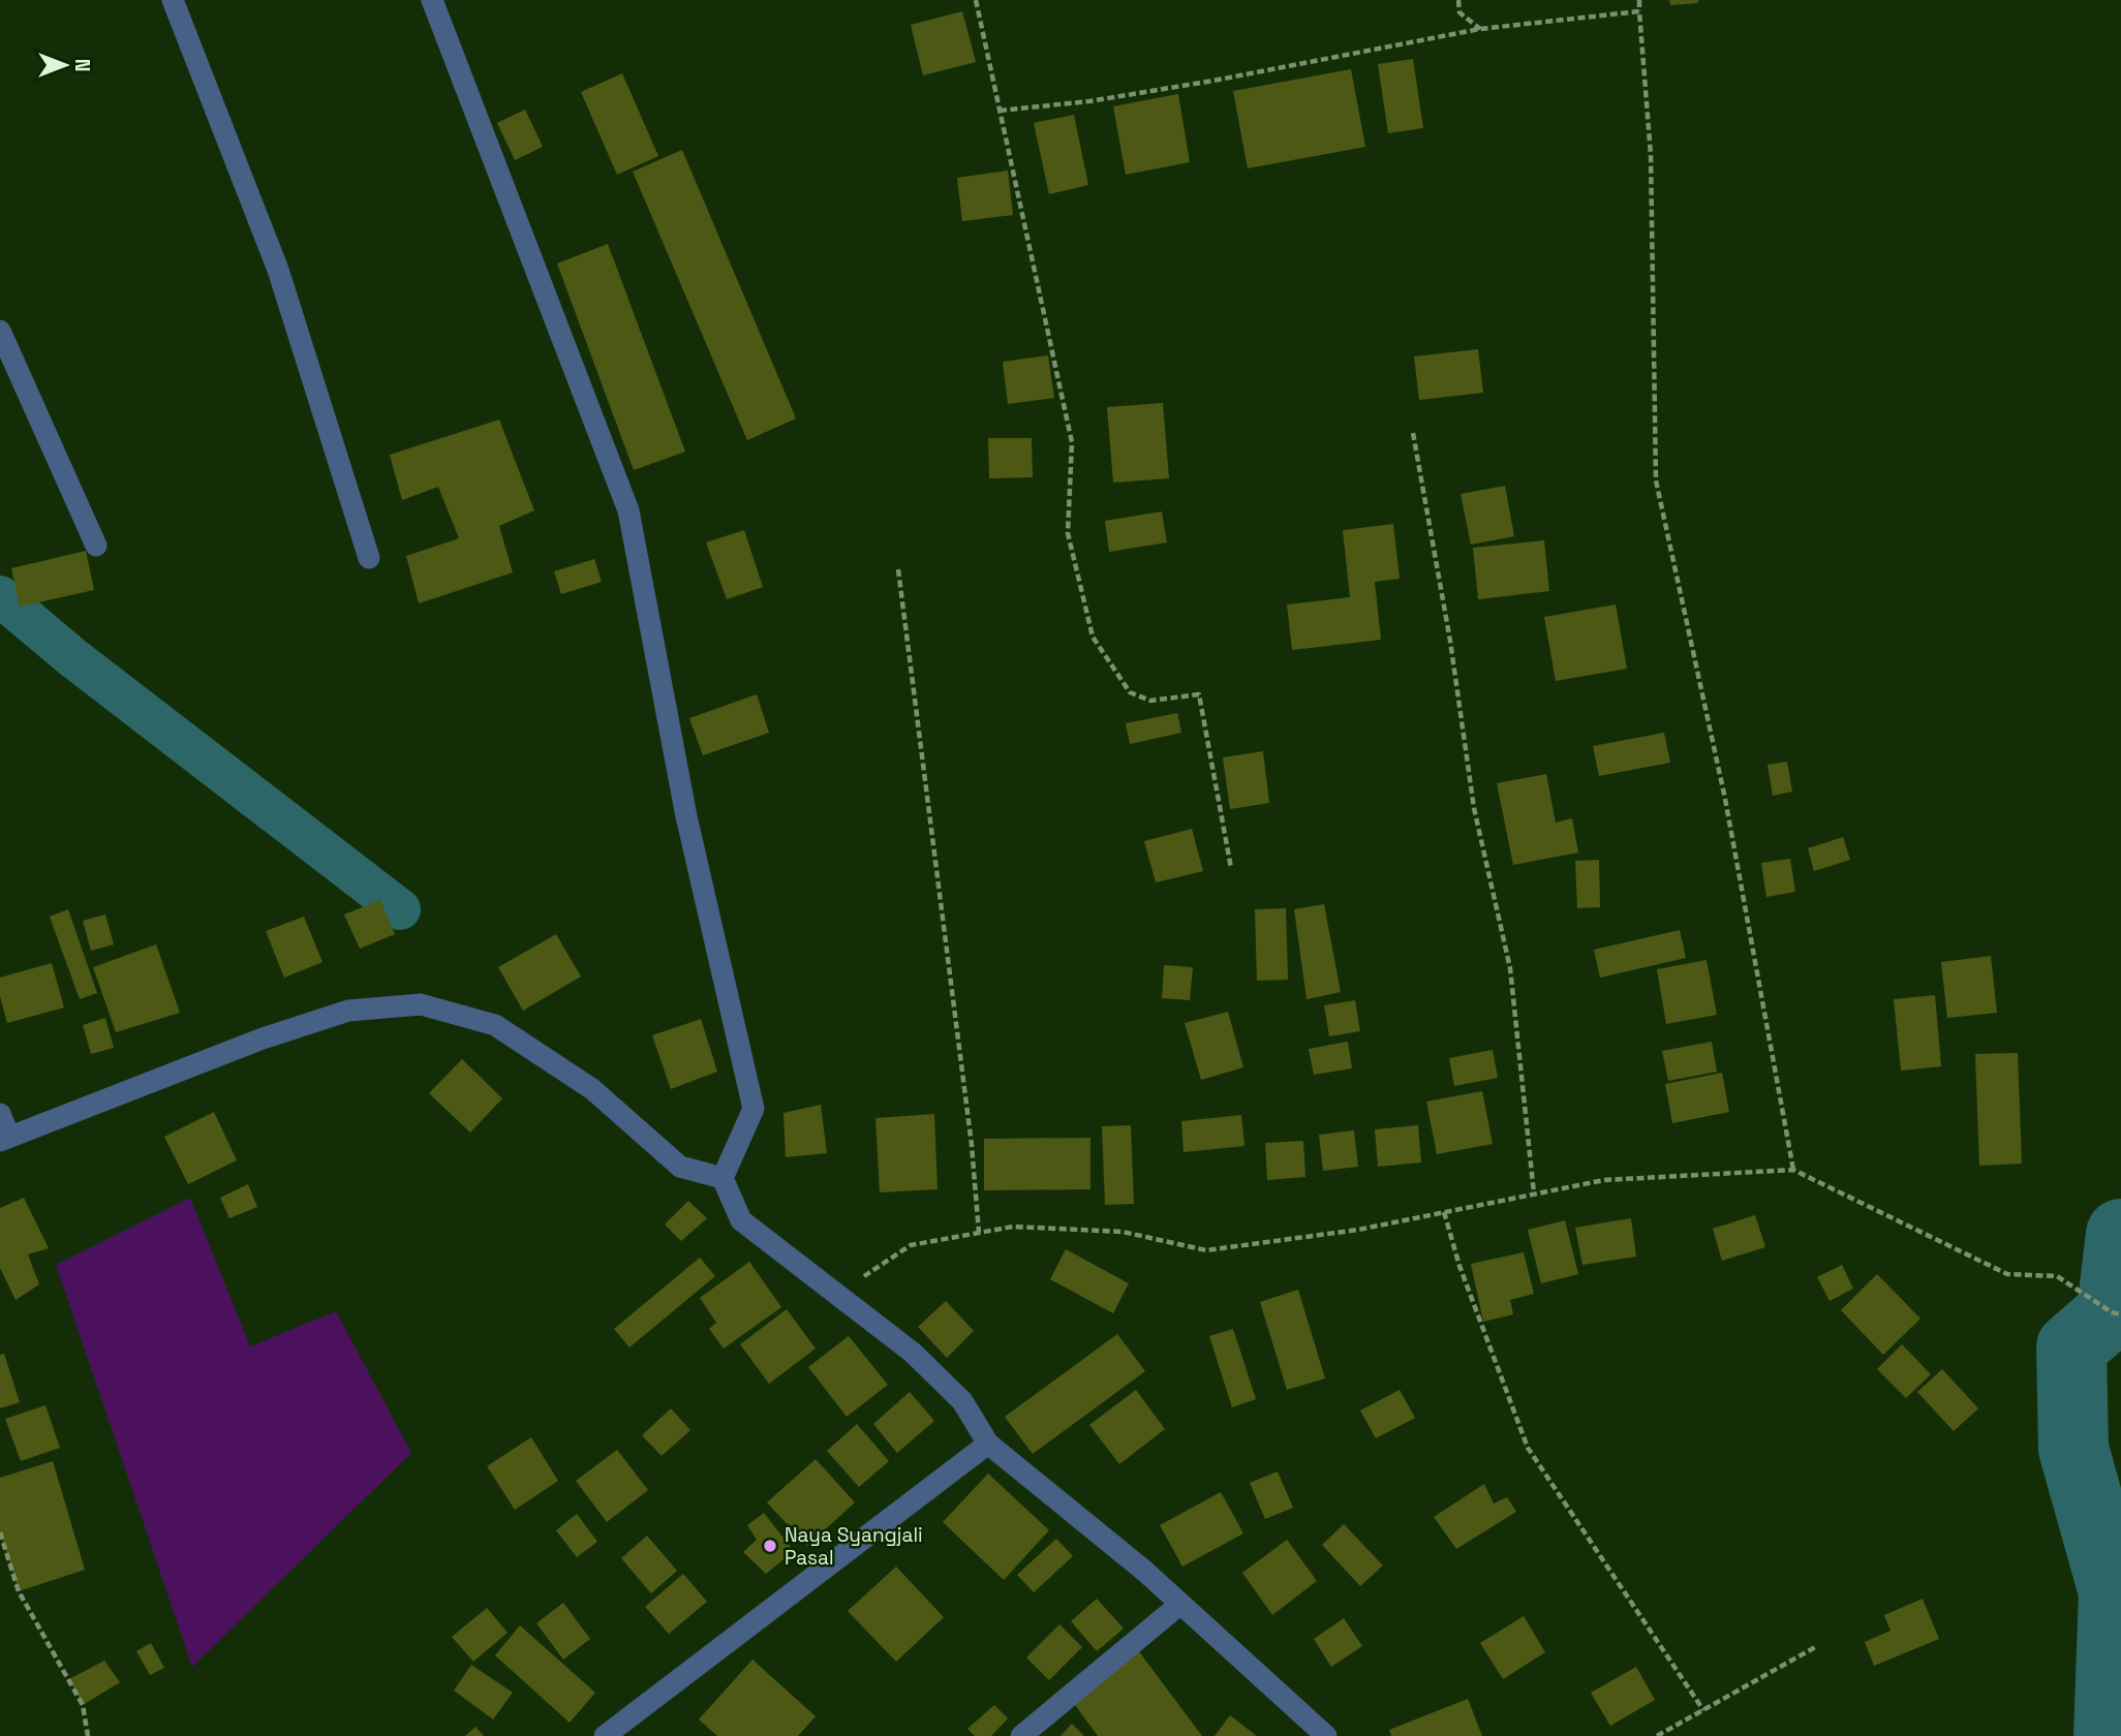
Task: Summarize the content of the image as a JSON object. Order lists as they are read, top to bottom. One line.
{"places":["Naya Syangjali Pasal"],"north":"right"}
